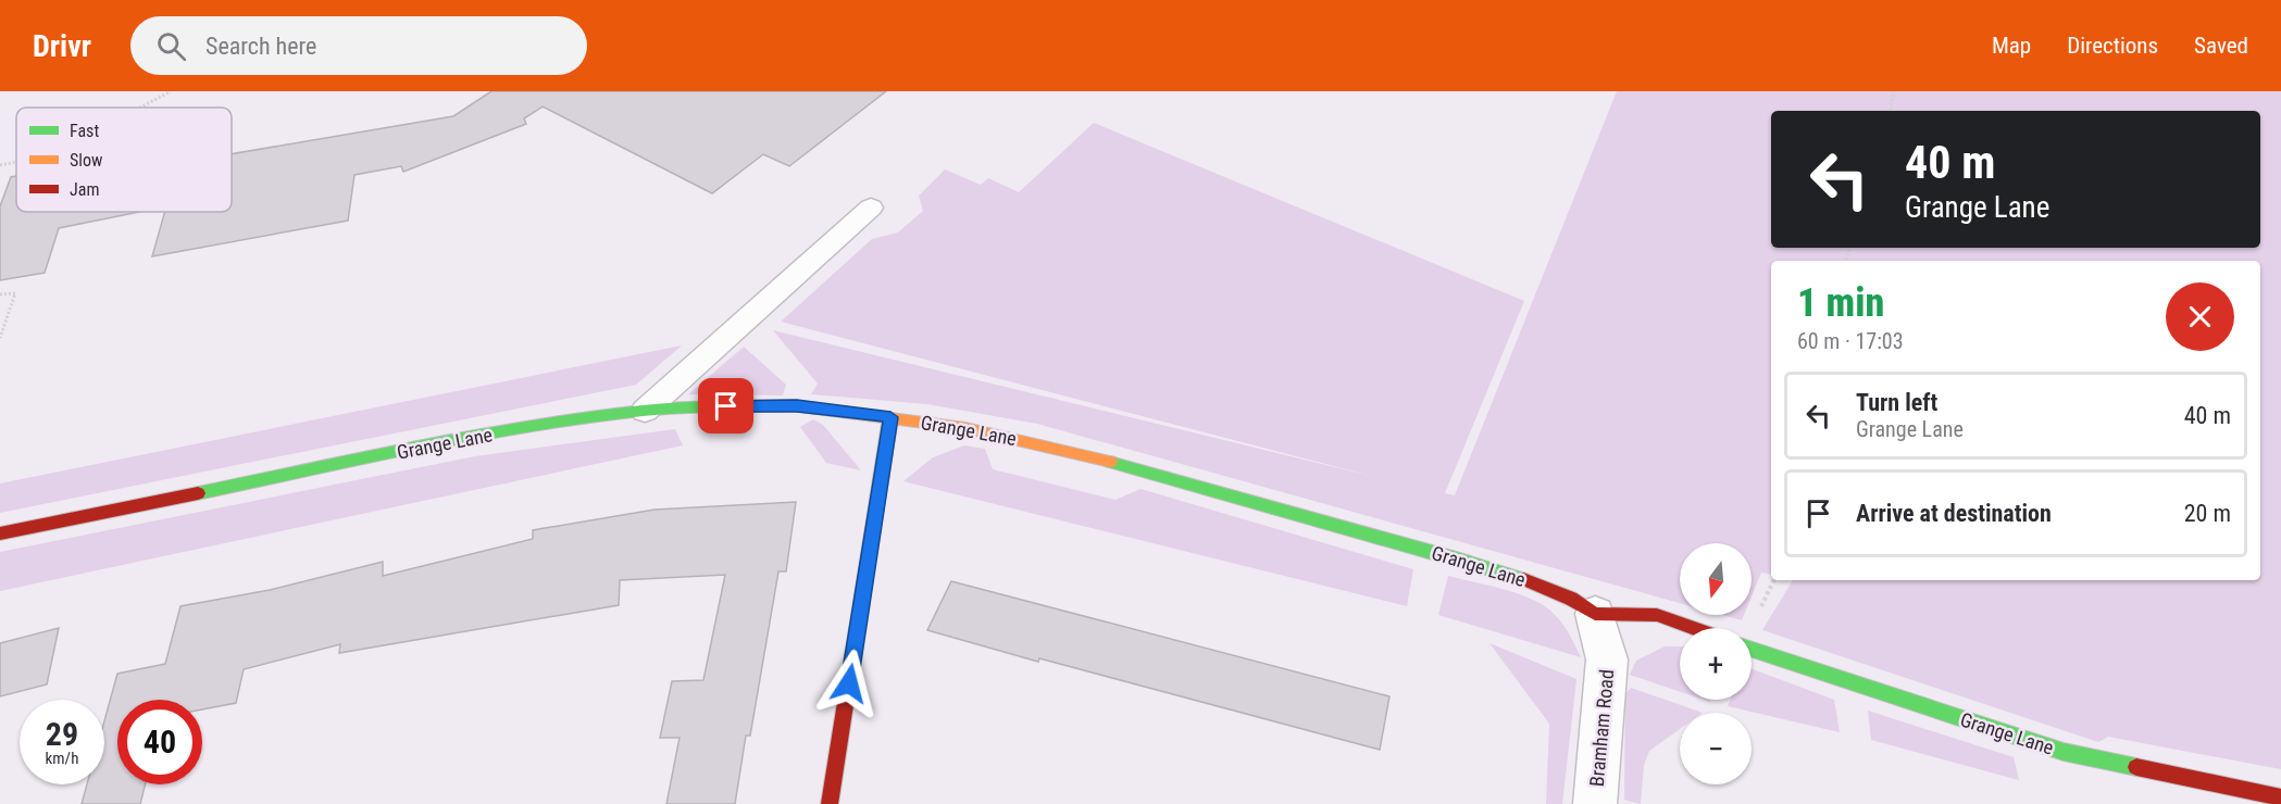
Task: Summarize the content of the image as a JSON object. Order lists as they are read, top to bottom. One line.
{"streets":{"street":["Grange Lane","Bramham Road"]},"crossings":[["Grange Lane","Bramham Road"]],"legend":["Fast","Slow","Jam"],"north":"bottom","page":{"header":"Drivr","search":"Search here","nav":["Map","Directions","Saved"],"turn":["40 m","Grange Lane"],"heading":["1 min","60 m · 17:03"],"list":[{"name":"Turn left","note":"Grange Lane","value":"40 m"},{"name":"Arrive at destination","value":"20 m"}],"map_buttons":["+","−"],"speed":"29 km/h","limit":"40"}}
